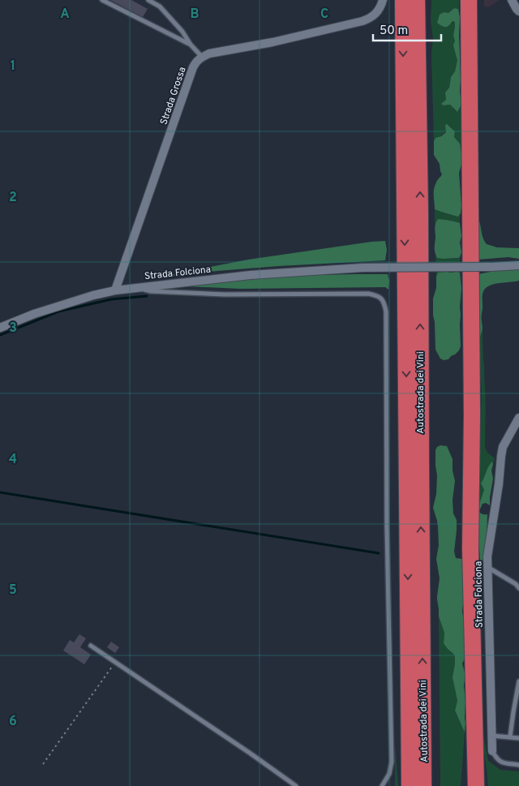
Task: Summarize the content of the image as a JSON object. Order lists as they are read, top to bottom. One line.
{"streets":{"highway":["Autostrada dei Vini"],"street":["Strada Grossa","Strada Folciona"]},"crossings":[["Strada Grossa","Strada Folciona"]],"scale_bar":"50 m","grid":{"columns":["A","B","C"],"rows":["1","2","3","4","5","6"]}}
